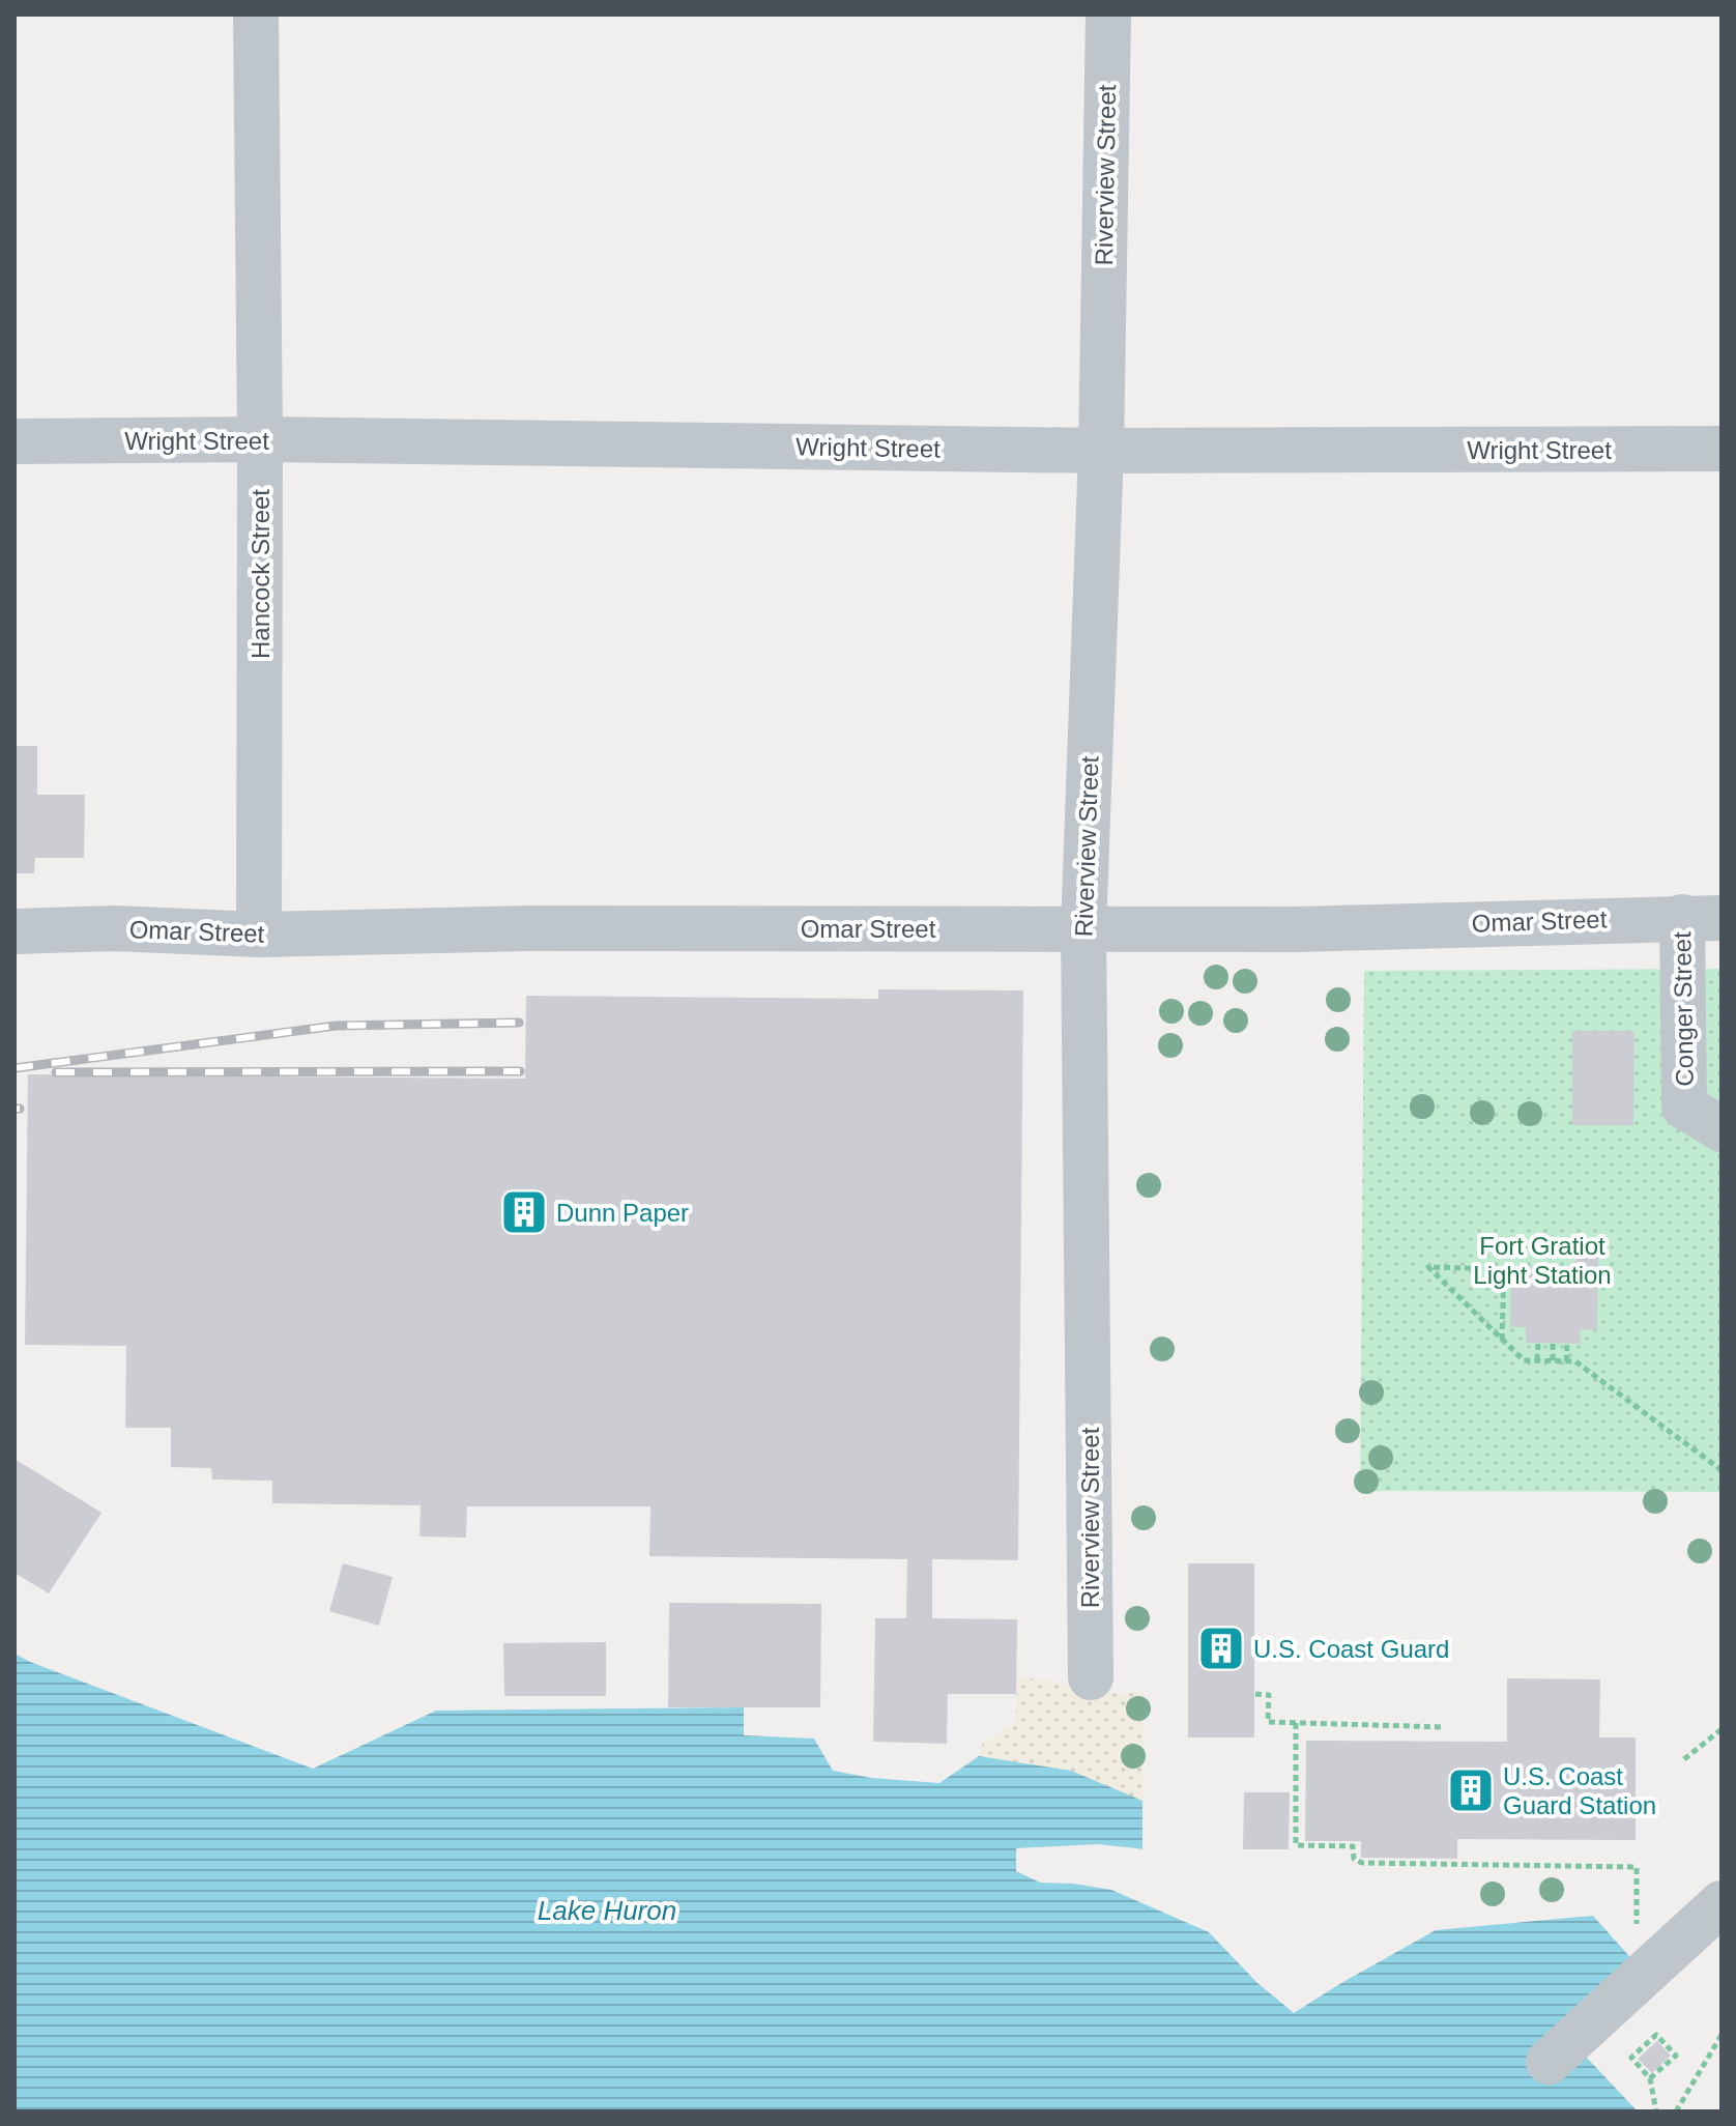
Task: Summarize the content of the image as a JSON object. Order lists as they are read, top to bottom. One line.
{"streets":{"street":["Riverview Street","Wright Street","Hancock Street","Omar Street","Conger Street"]},"crossings":[["Riverview Street","Wright Street"],["Riverview Street","Omar Street"],["Wright Street","Hancock Street"],["Hancock Street","Omar Street"],["Omar Street","Conger Street"]],"water":["Lake Huron"],"parks":["Fort Gratiot Light Station"],"places":{"building":["Dunn Paper","U.S. Coast Guard","U.S. Coast Guard Station"]}}
